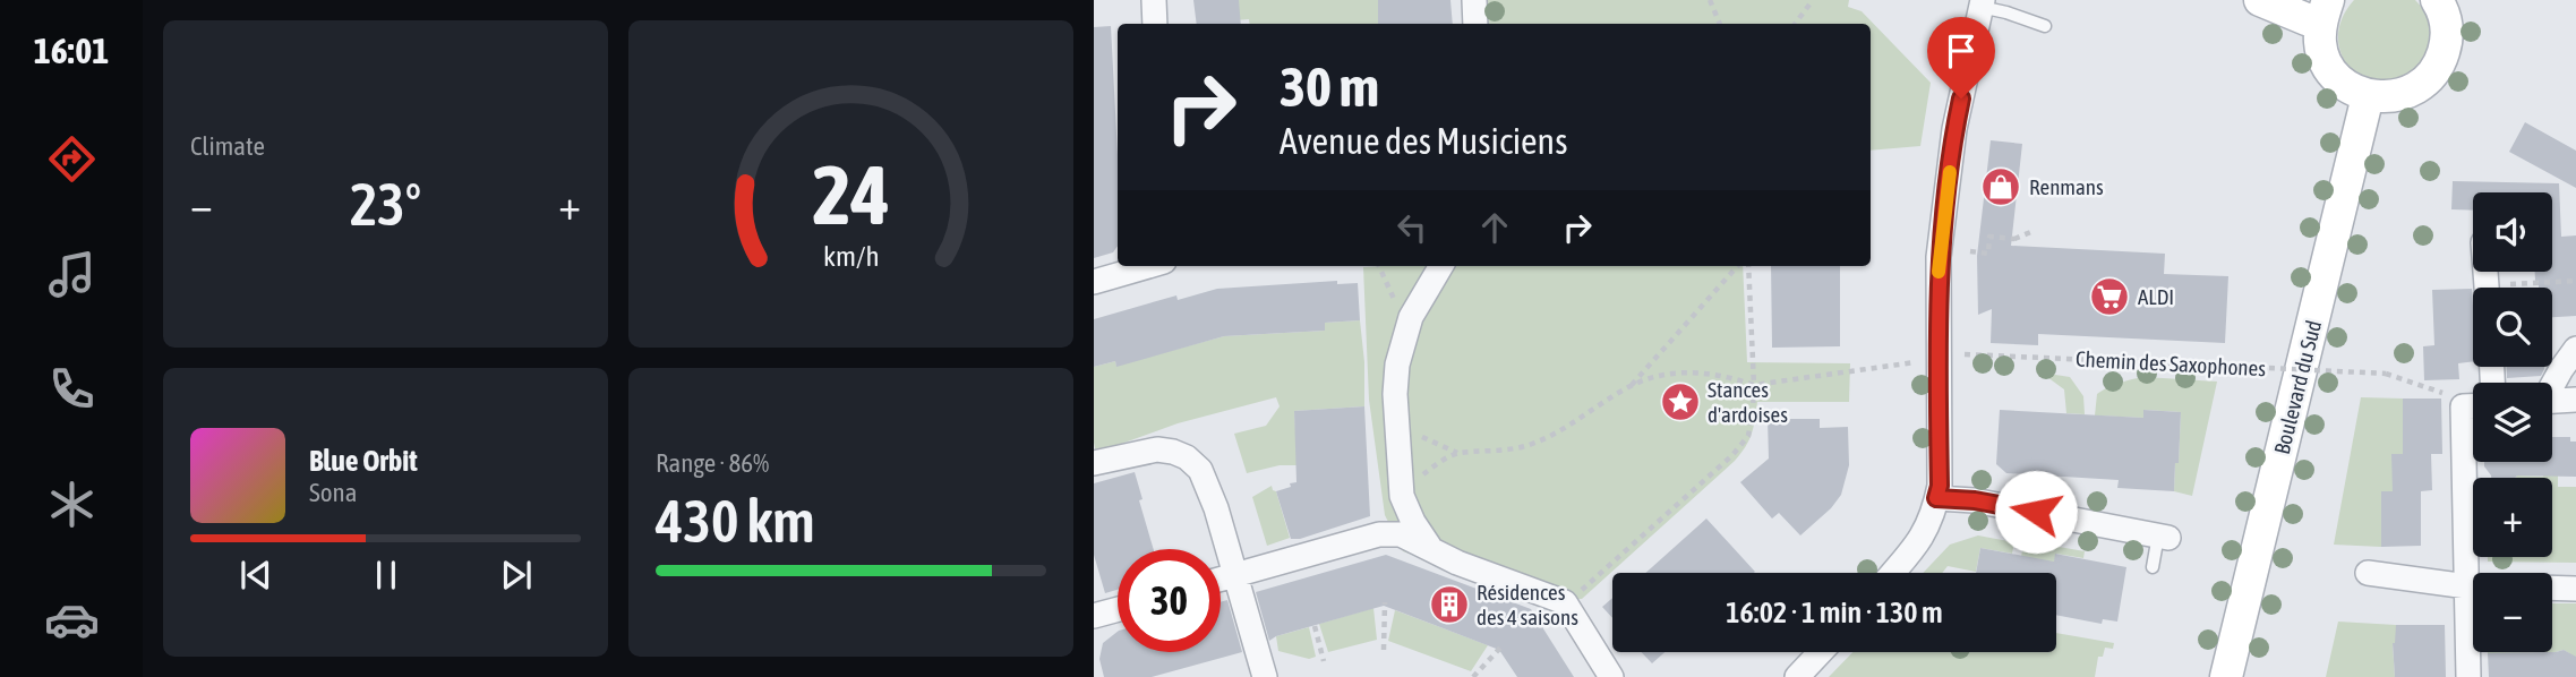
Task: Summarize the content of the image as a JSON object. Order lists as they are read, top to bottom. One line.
{"streets":{"main road":["Boulevard du Sud"],"path":["Chemin des Saxophones"]},"places":{"shop":["Renmans"],"supermarket":["ALDI"],"place":["Stances d'ardoises"],"building":["Résidences des 4 saisons"]},"page":{"tabs":"16:01","tile":["Climate",["Range · 86%","430 km"]],"turn":["30 m","Avenue des Musiciens"],"heat":["−","23°","+"],"map_buttons":["+","−"],"song":["Blue Orbit","Sona"],"limit":"30","trip":"16:02 · 1 min · 130 m","gauge":["24","km/h"]}}
